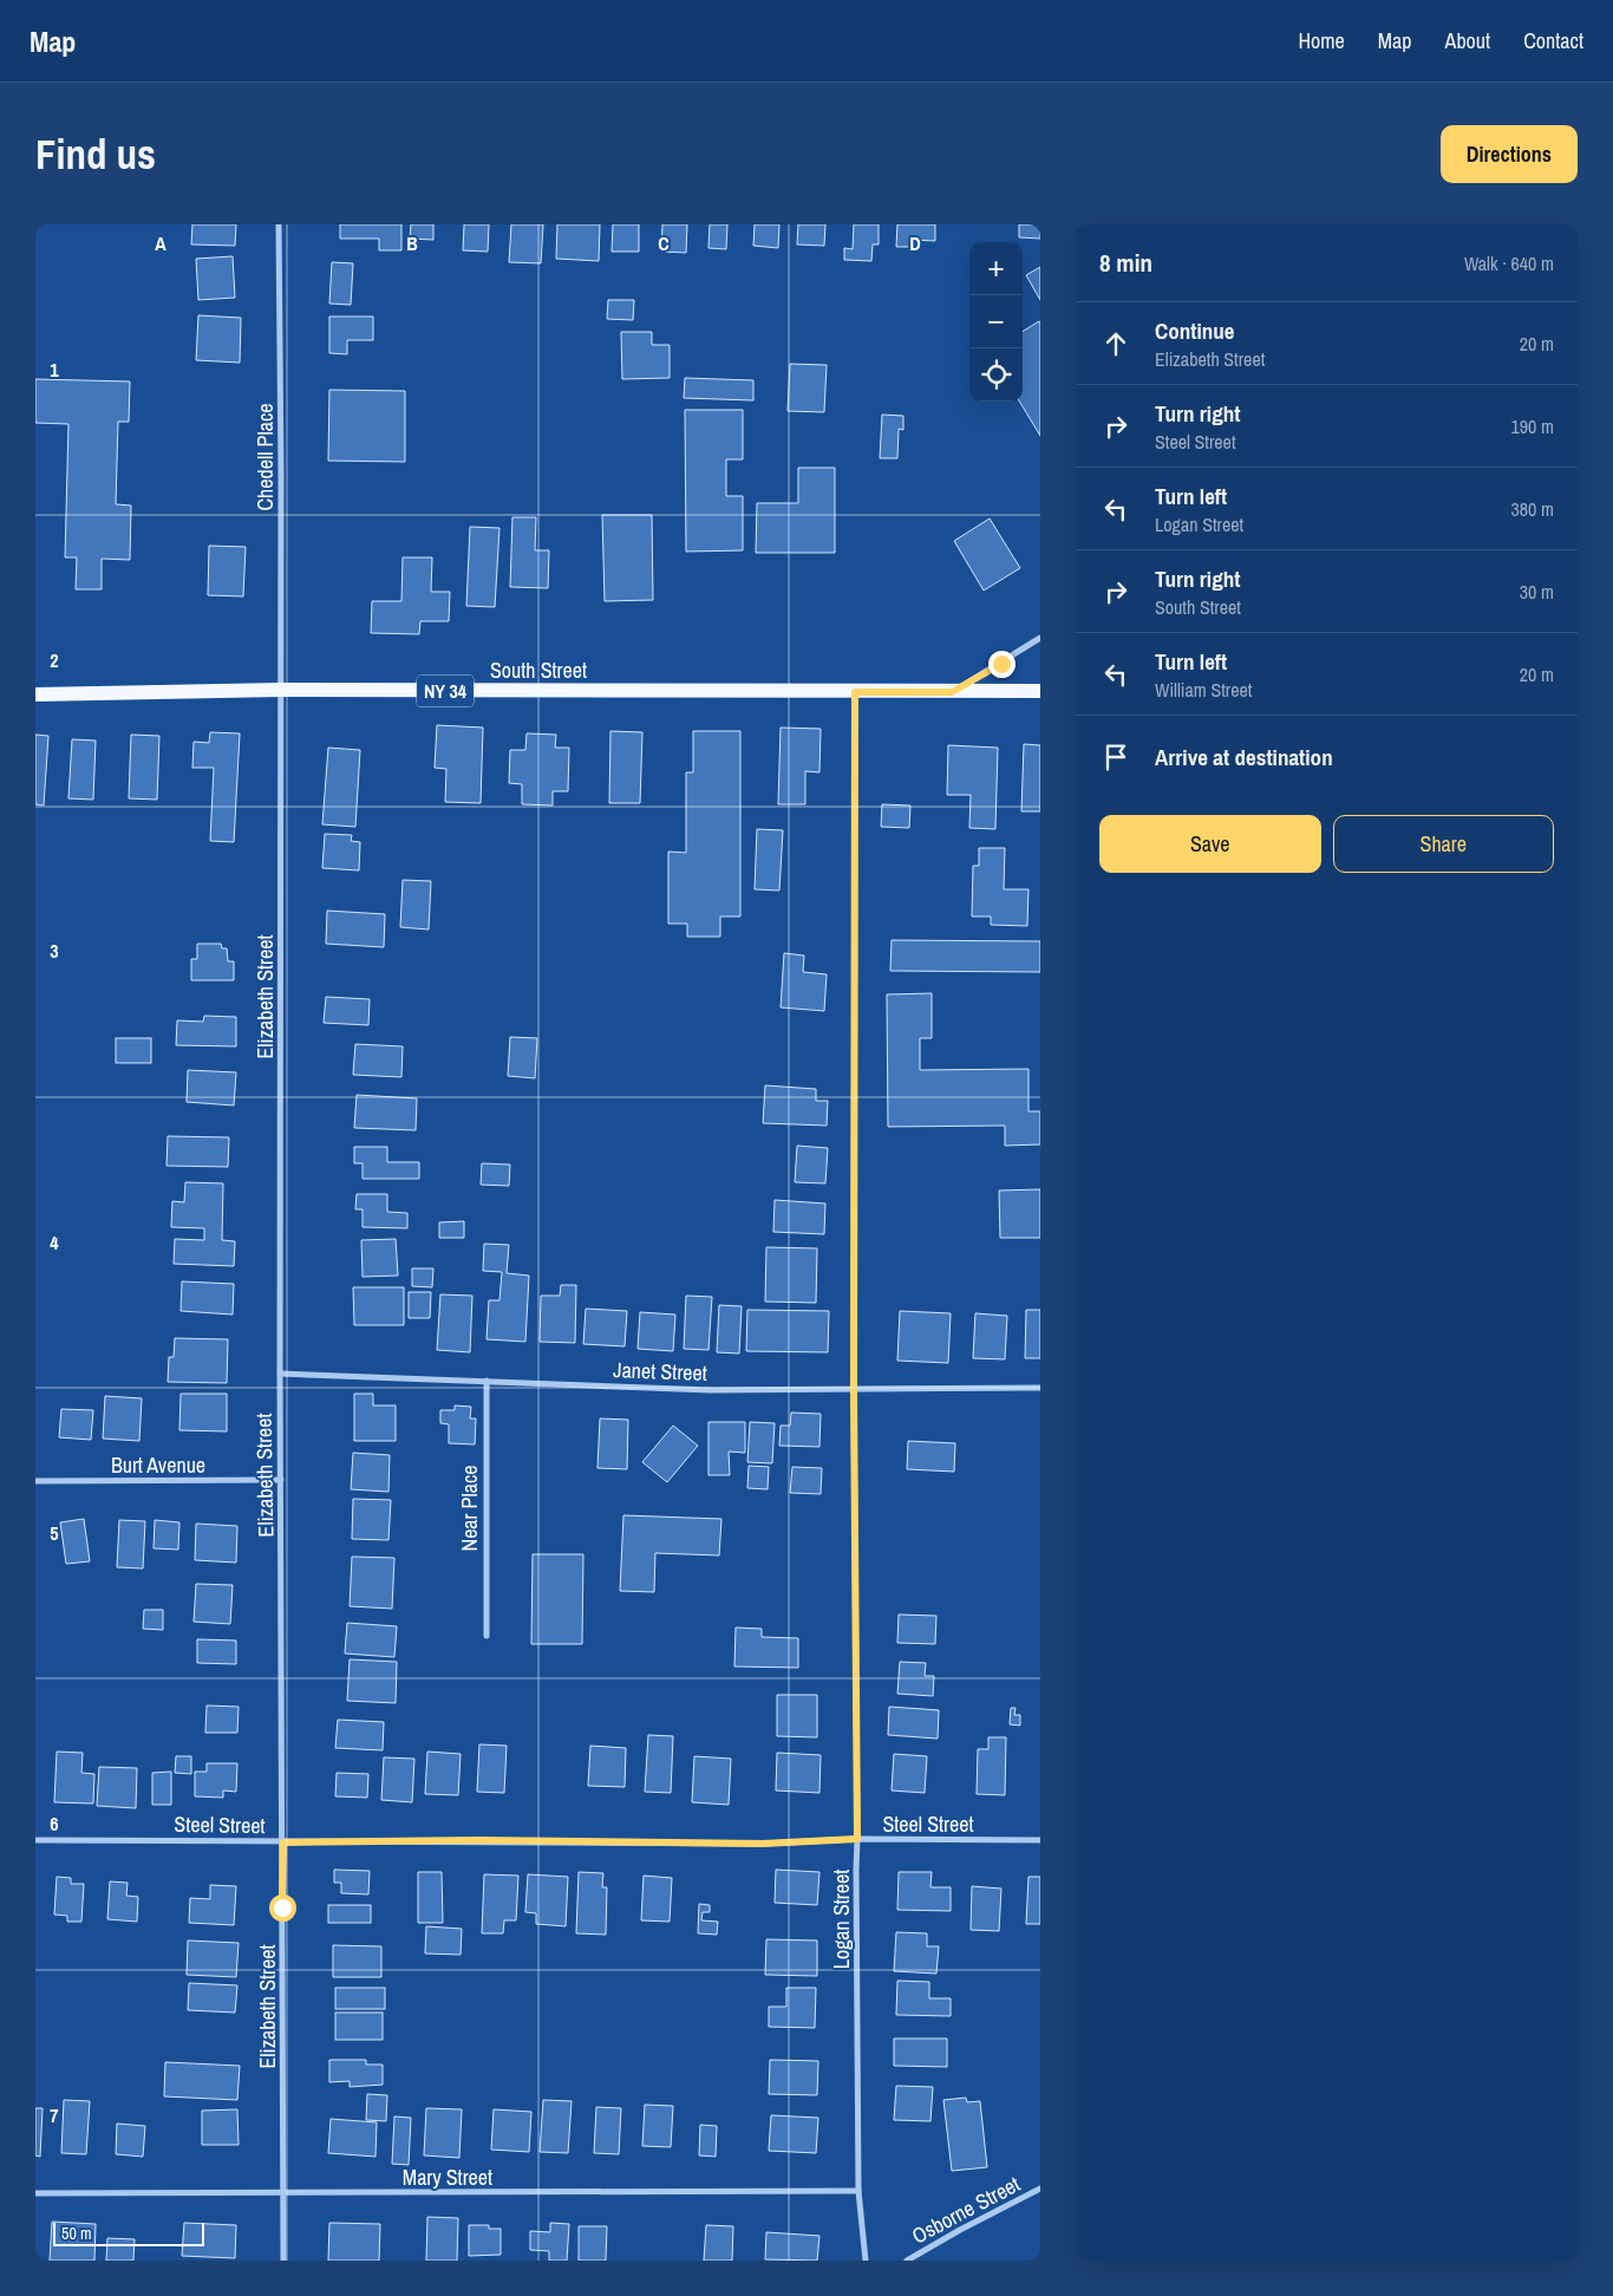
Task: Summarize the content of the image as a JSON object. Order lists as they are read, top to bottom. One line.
{"streets":{"main road":["South Street","NY 34"],"street":["Chedell Place","Elizabeth Street","Janet Street","Burt Avenue","Near Place","Steel Street","Logan Street","Mary Street","Osborne Street"]},"crossings":[["Chedell Place","South Street"],["Chedell Place","Elizabeth Street"],["South Street","Elizabeth Street"],["South Street","Logan Street"],["Elizabeth Street","Janet Street"],["Elizabeth Street","Burt Avenue"],["Elizabeth Street","Steel Street"],["Elizabeth Street","Mary Street"],["Janet Street","Near Place"],["Janet Street","Logan Street"],["Steel Street","Logan Street"],["Logan Street","Mary Street"]],"scale_bar":"50 m","page":{"header":"Map","nav":["Home","Map","About","Contact"],"buttons":["Directions",["Save","Share"]],"title":"Find us","heading":["8 min","Walk · 640 m"],"map_buttons":["+","−"],"list":[["Continue","Elizabeth Street","20 m"],["Turn right","Steel Street","190 m"],["Turn left","Logan Street","380 m"],["Turn right","South Street","30 m"],["Turn left","William Street","20 m"],"Arrive at destination"],"scale":"50 m"},"grid":{"columns":["A","B","C","D"],"rows":["1","2","3","4","5","6","7"]}}
